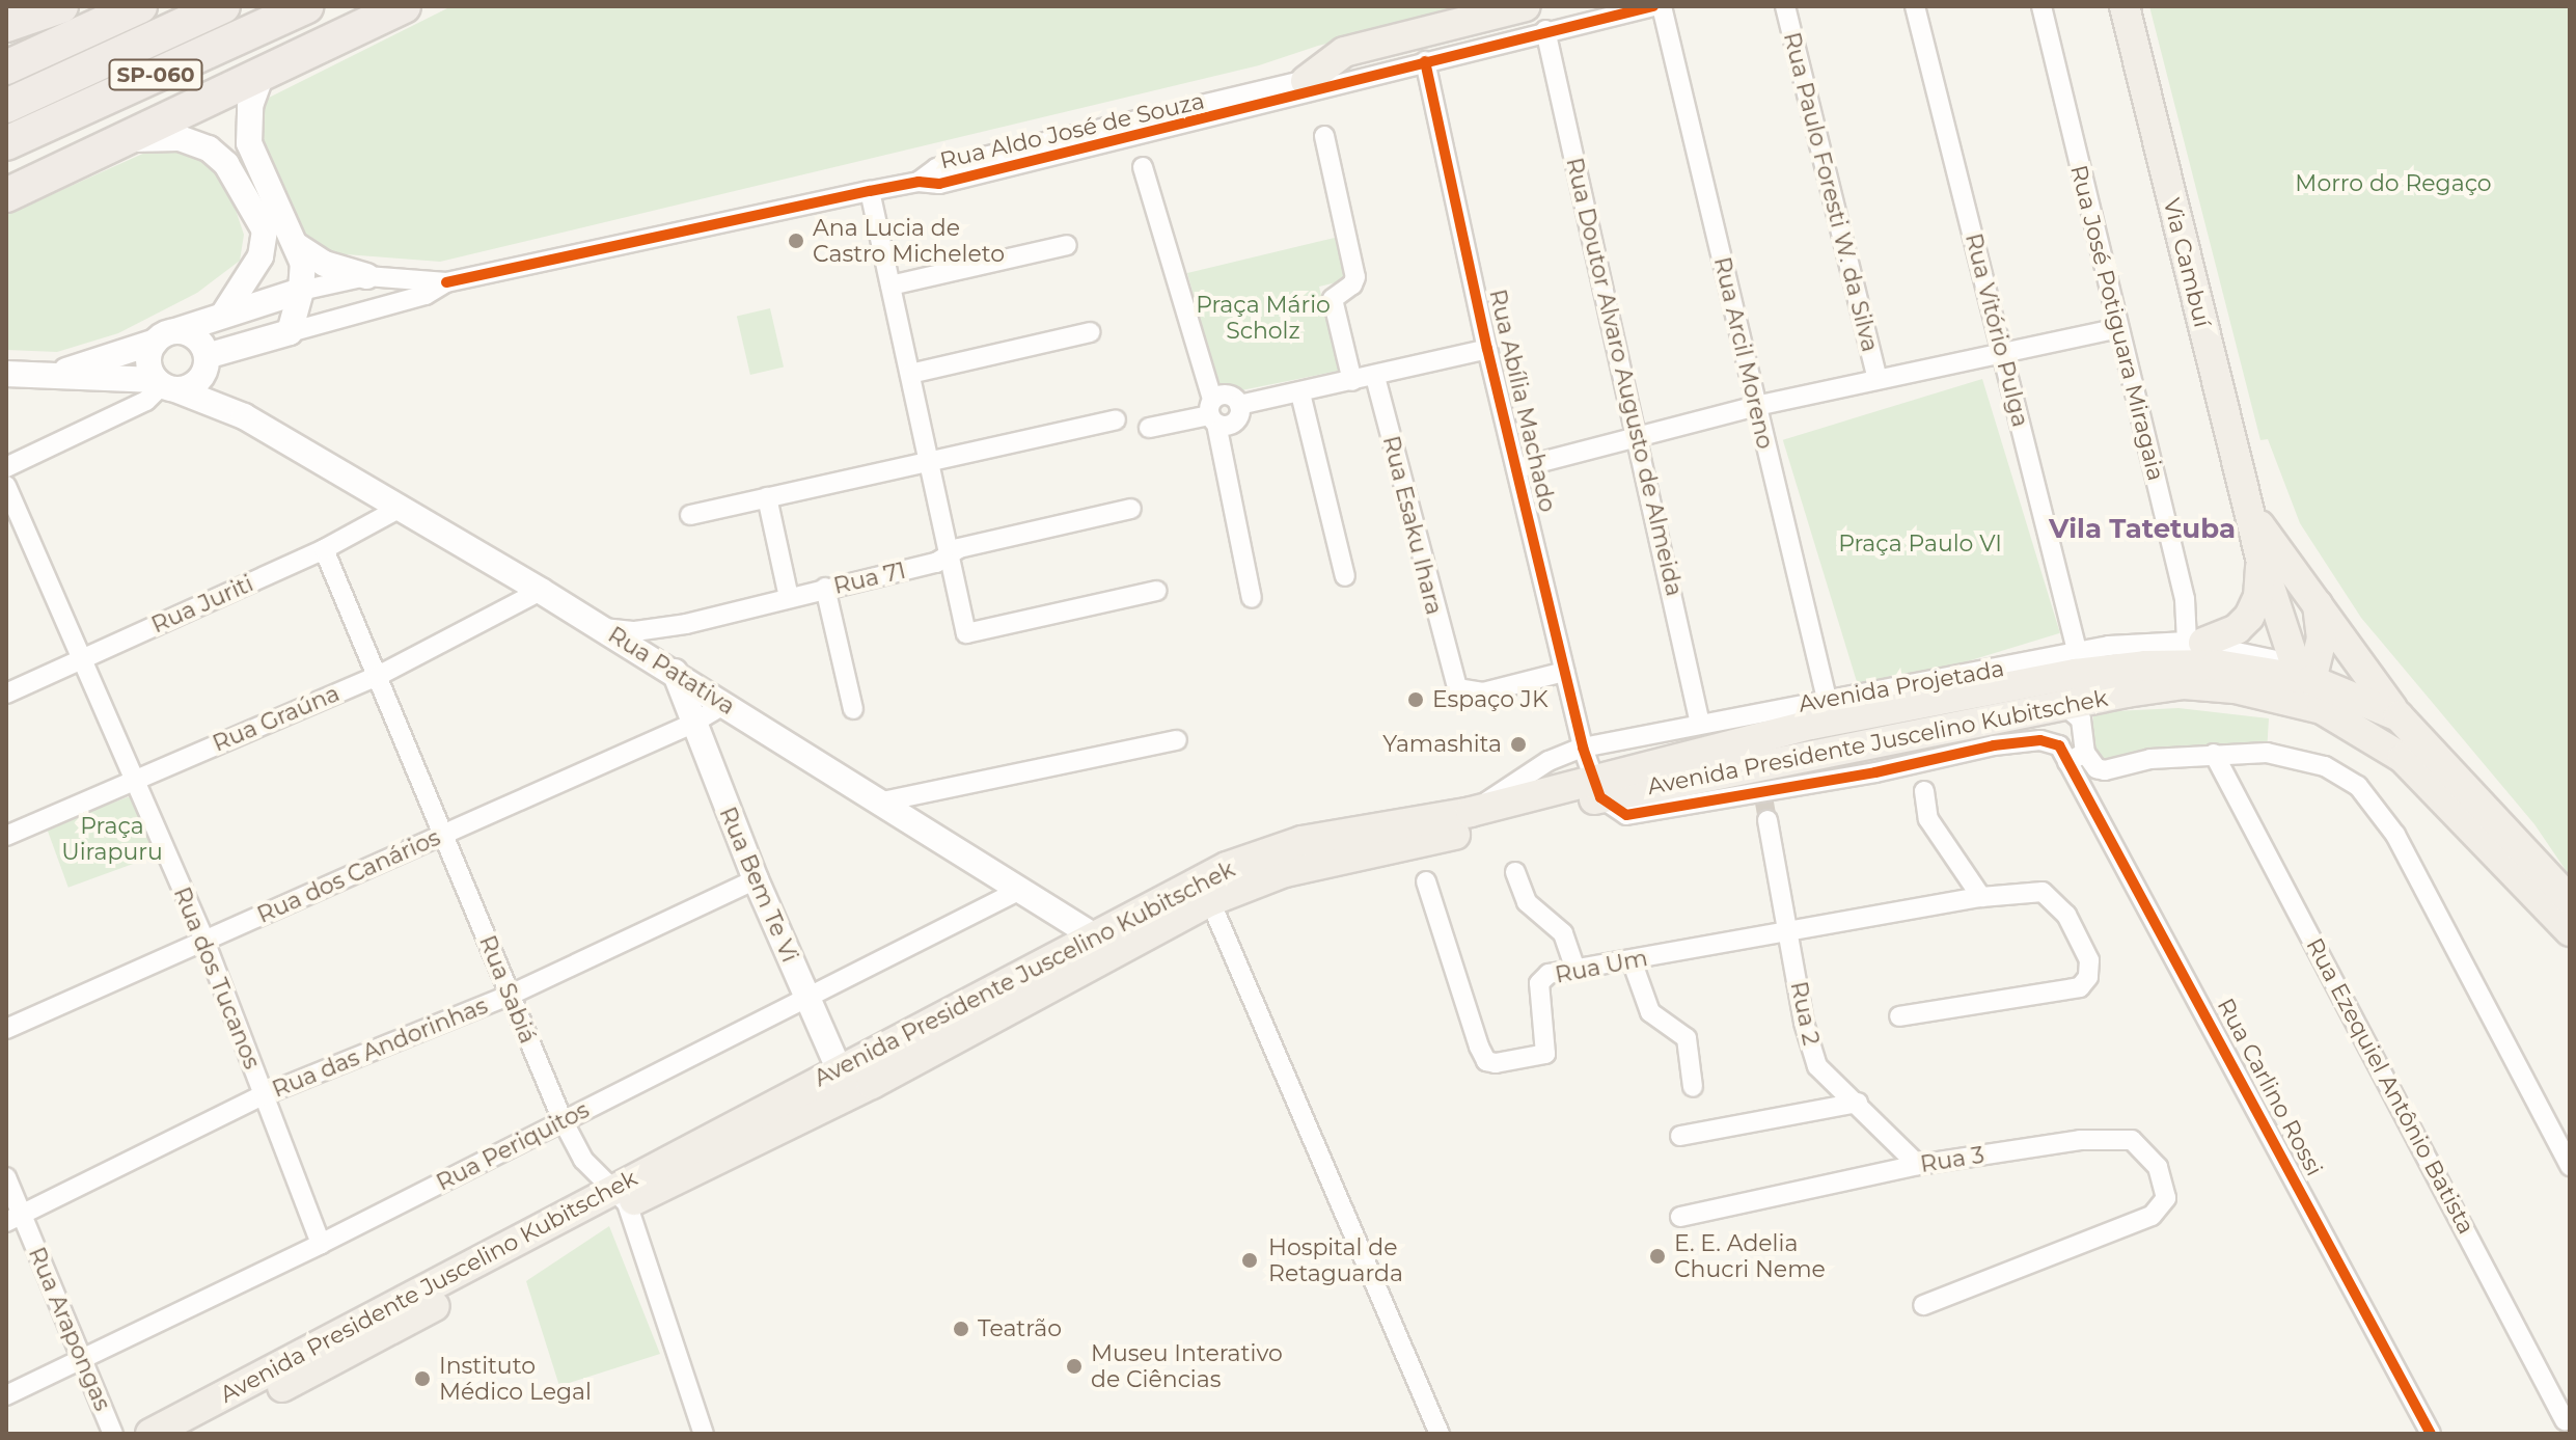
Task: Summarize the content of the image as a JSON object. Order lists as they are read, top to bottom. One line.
{"streets":{"highway":["SP-060"],"main road":["Via Cambuí","Rua Patativa","Avenida Presidente Juscelino Kubitschek","Rua Bem Te Vi"],"street":["Rua Aldo José de Souza","Rua Paulo Foresti W. da Silva","Rua José Potiguara Miragaia","Rua Vitório Pulga","Rua Arcil Moreno","Rua Doutor Alvaro Augusto de Almeida","Rua Abília Machado","Rua Esaku Ihara","Rua 71","Rua Juriti","Avenida Projetada","Rua Graúna","Rua dos Canários","Rua Um","Rua dos Tucanos","Rua Sabiá","Rua 2","Rua das Andorinhas","Rua Ezequiel Antônio Batista","Rua Carlino Rossi","Rua Periquitos","Rua 3","Rua Arapongas"]},"crossings":[["Rua Aldo José de Souza","Rua Doutor Alvaro Augusto de Almeida"],["Rua Aldo José de Souza","Rua Abília Machado"],["Via Cambuí","Avenida Projetada"],["Via Cambuí","Avenida Presidente Juscelino Kubitschek"],["Rua José Potiguara Miragaia","Avenida Projetada"],["Rua Vitório Pulga","Avenida Projetada"],["Rua Arcil Moreno","Avenida Projetada"],["Rua Doutor Alvaro Augusto de Almeida","Avenida Projetada"],["Rua Abília Machado","Rua Esaku Ihara"],["Rua Abília Machado","Avenida Projetada"],["Rua Abília Machado","Avenida Presidente Juscelino Kubitschek"],["Rua 71","Rua Patativa"],["Rua Juriti","Rua Patativa"],["Rua Juriti","Rua dos Tucanos"],["Rua Juriti","Rua Sabiá"],["Rua Patativa","Rua Graúna"],["Rua Patativa","Avenida Presidente Juscelino Kubitschek"],["Rua Patativa","Rua dos Canários"],["Rua Patativa","Rua Bem Te Vi"],["Rua Patativa","Rua Periquitos"],["Avenida Projetada","Avenida Presidente Juscelino Kubitschek"],["Rua Graúna","Rua dos Tucanos"],["Rua Graúna","Rua Sabiá"],["Avenida Presidente Juscelino Kubitschek","Rua Bem Te Vi"],["Avenida Presidente Juscelino Kubitschek","Rua Sabiá"],["Rua dos Canários","Rua Bem Te Vi"],["Rua dos Canários","Rua dos Tucanos"],["Rua dos Canários","Rua Sabiá"],["Rua Bem Te Vi","Rua das Andorinhas"],["Rua Bem Te Vi","Rua Periquitos"],["Rua Um","Rua 2"],["Rua dos Tucanos","Rua das Andorinhas"],["Rua dos Tucanos","Rua Periquitos"],["Rua Sabiá","Rua das Andorinhas"],["Rua Sabiá","Rua Periquitos"],["Rua 2","Rua 3"],["Rua das Andorinhas","Rua Arapongas"],["Rua Periquitos","Rua Arapongas"]],"districts":["Vila Tatetuba"],"parks":["Morro do Regaço","Praça Mário Scholz","Praça Paulo VI","Praça Uirapuru"],"places":["Ana Lucia de Castro Micheleto","Espaço JK","Yamashita","E. E. Adelia Chucri Neme","Hospital de Retaguarda","Teatrão","Museu Interativo de Ciências","Instituto Médico Legal"]}
